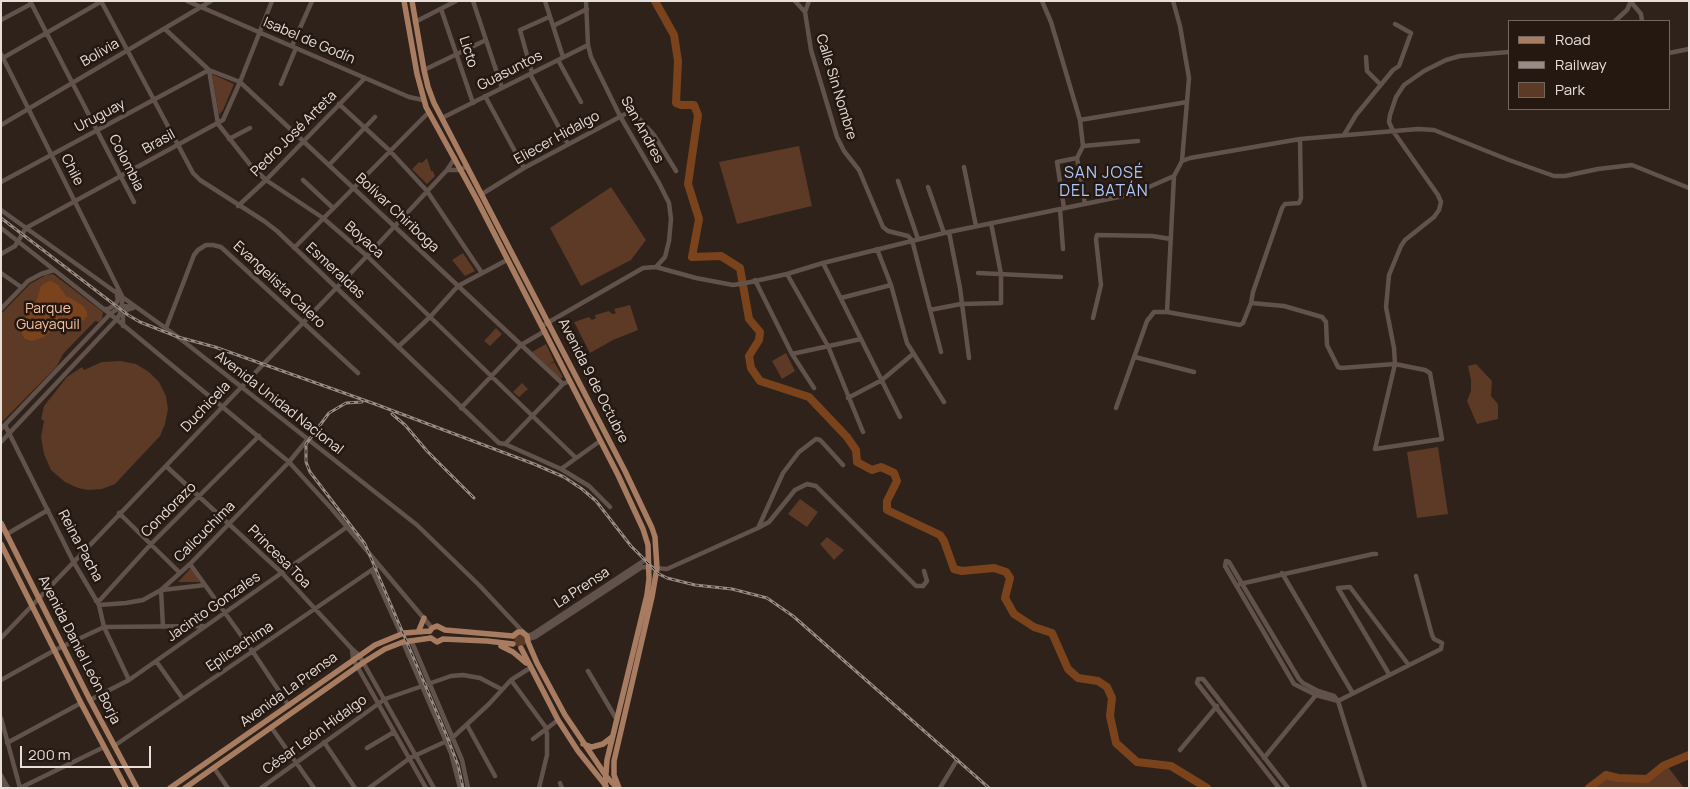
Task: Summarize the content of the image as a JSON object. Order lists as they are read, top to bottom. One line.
{"streets":{"main road":["Avenida 9 de Octubre","Avenida Daniel León Borja","Avenida La Prensa"],"street":["Isabel de Godín","Licto","Bolivia","Guasuntos","Calle Sin Nombre","Uruguay","San Andres","Pedro José Arteta","Eliecer Hidalgo","Brasil","Colombia","Chile","Bolívar Chiriboga","Boyaca","Esmeraldas","Evangelista Calero","Avenida Unidad Nacional","Duchicela","Condorazo","Calicuchima","Reina Pacha","Princesa Toa","La Prensa","Jacinto Gonzales","Eplicachima","César León Hidalgo"]},"crossings":[["Isabel de Godín","Bolivia"],["Isabel de Godín","Pedro José Arteta"],["Isabel de Godín","Avenida 9 de Octubre"],["Licto","Guasuntos"],["Bolivia","Colombia"],["Bolivia","Chile"],["Bolivia","Esmeraldas"],["Guasuntos","San Andres"],["Guasuntos","Avenida 9 de Octubre"],["Uruguay","Colombia"],["Uruguay","Chile"],["Uruguay","Bolívar Chiriboga"],["Uruguay","Boyaca"],["Uruguay","Esmeraldas"],["San Andres","Eliecer Hidalgo"],["Pedro José Arteta","Bolívar Chiriboga"],["Pedro José Arteta","Boyaca"],["Pedro José Arteta","Esmeraldas"],["Eliecer Hidalgo","Avenida 9 de Octubre"],["Brasil","Colombia"],["Brasil","Chile"],["Brasil","Boyaca"],["Brasil","Esmeraldas"],["Brasil","Avenida Unidad Nacional"],["Chile","Avenida Unidad Nacional"],["Bolívar Chiriboga","Boyaca"],["Bolívar Chiriboga","Avenida 9 de Octubre"],["Bolívar Chiriboga","Duchicela"],["Boyaca","Duchicela"],["Esmeraldas","Duchicela"],["Evangelista Calero","Avenida Unidad Nacional"],["Evangelista Calero","Duchicela"],["Avenida 9 de Octubre","Duchicela"],["Avenida 9 de Octubre","La Prensa"],["Avenida Unidad Nacional","Duchicela"],["Avenida Unidad Nacional","Calicuchima"],["Avenida Unidad Nacional","La Prensa"],["Duchicela","Reina Pacha"],["Duchicela","Princesa Toa"],["Duchicela","Avenida Daniel León Borja"],["Condorazo","Calicuchima"],["Condorazo","Reina Pacha"],["Condorazo","Princesa Toa"],["Calicuchima","Reina Pacha"],["Calicuchima","Princesa Toa"],["Reina Pacha","Jacinto Gonzales"],["Princesa Toa","Jacinto Gonzales"],["Princesa Toa","Eplicachima"],["Princesa Toa","Avenida La Prensa"],["Princesa Toa","César León Hidalgo"],["Jacinto Gonzales","Avenida Daniel León Borja"],["Eplicachima","Avenida Daniel León Borja"]],"districts":["SAN JOSÉ DEL BATÁN"],"parks":["Parque Guayaquil"],"legend":["Road","Railway","Park"],"scale_bar":"200 m"}
